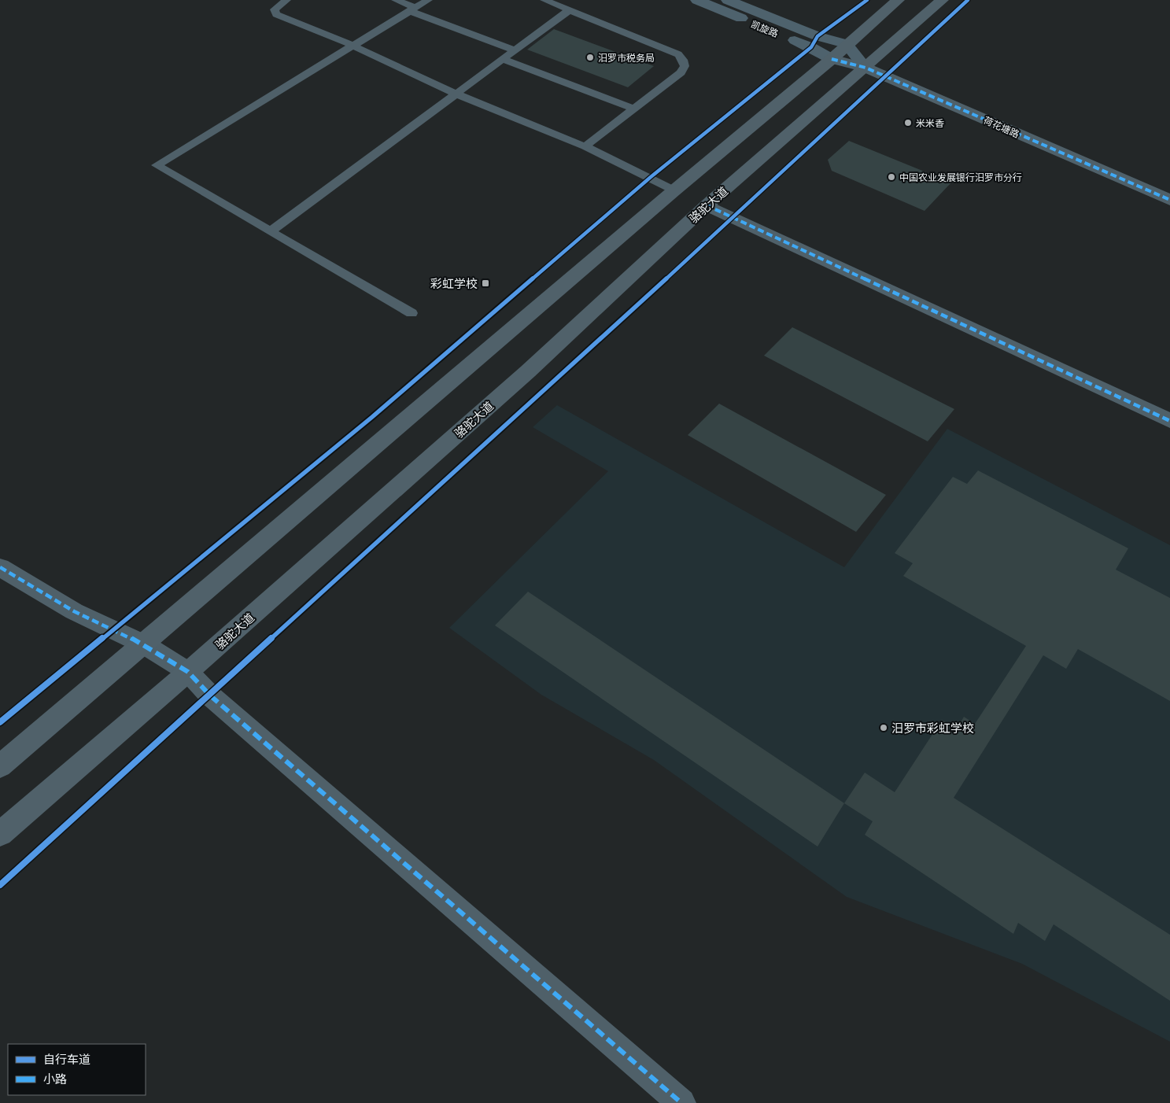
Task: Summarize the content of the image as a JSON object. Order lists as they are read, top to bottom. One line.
{"streets":{"main road":["骆驼大道"],"street":["凯旋路","荷花塘路"]},"crossings":[["凯旋路","荷花塘路"],["荷花塘路","骆驼大道"]],"places":{"other":["汨罗市税务局","米米香","中国农业发展银行汨罗市分行","汨罗市彩虹学校"],"transit":["彩虹学校"]},"legend":["自行车道","小路"]}
